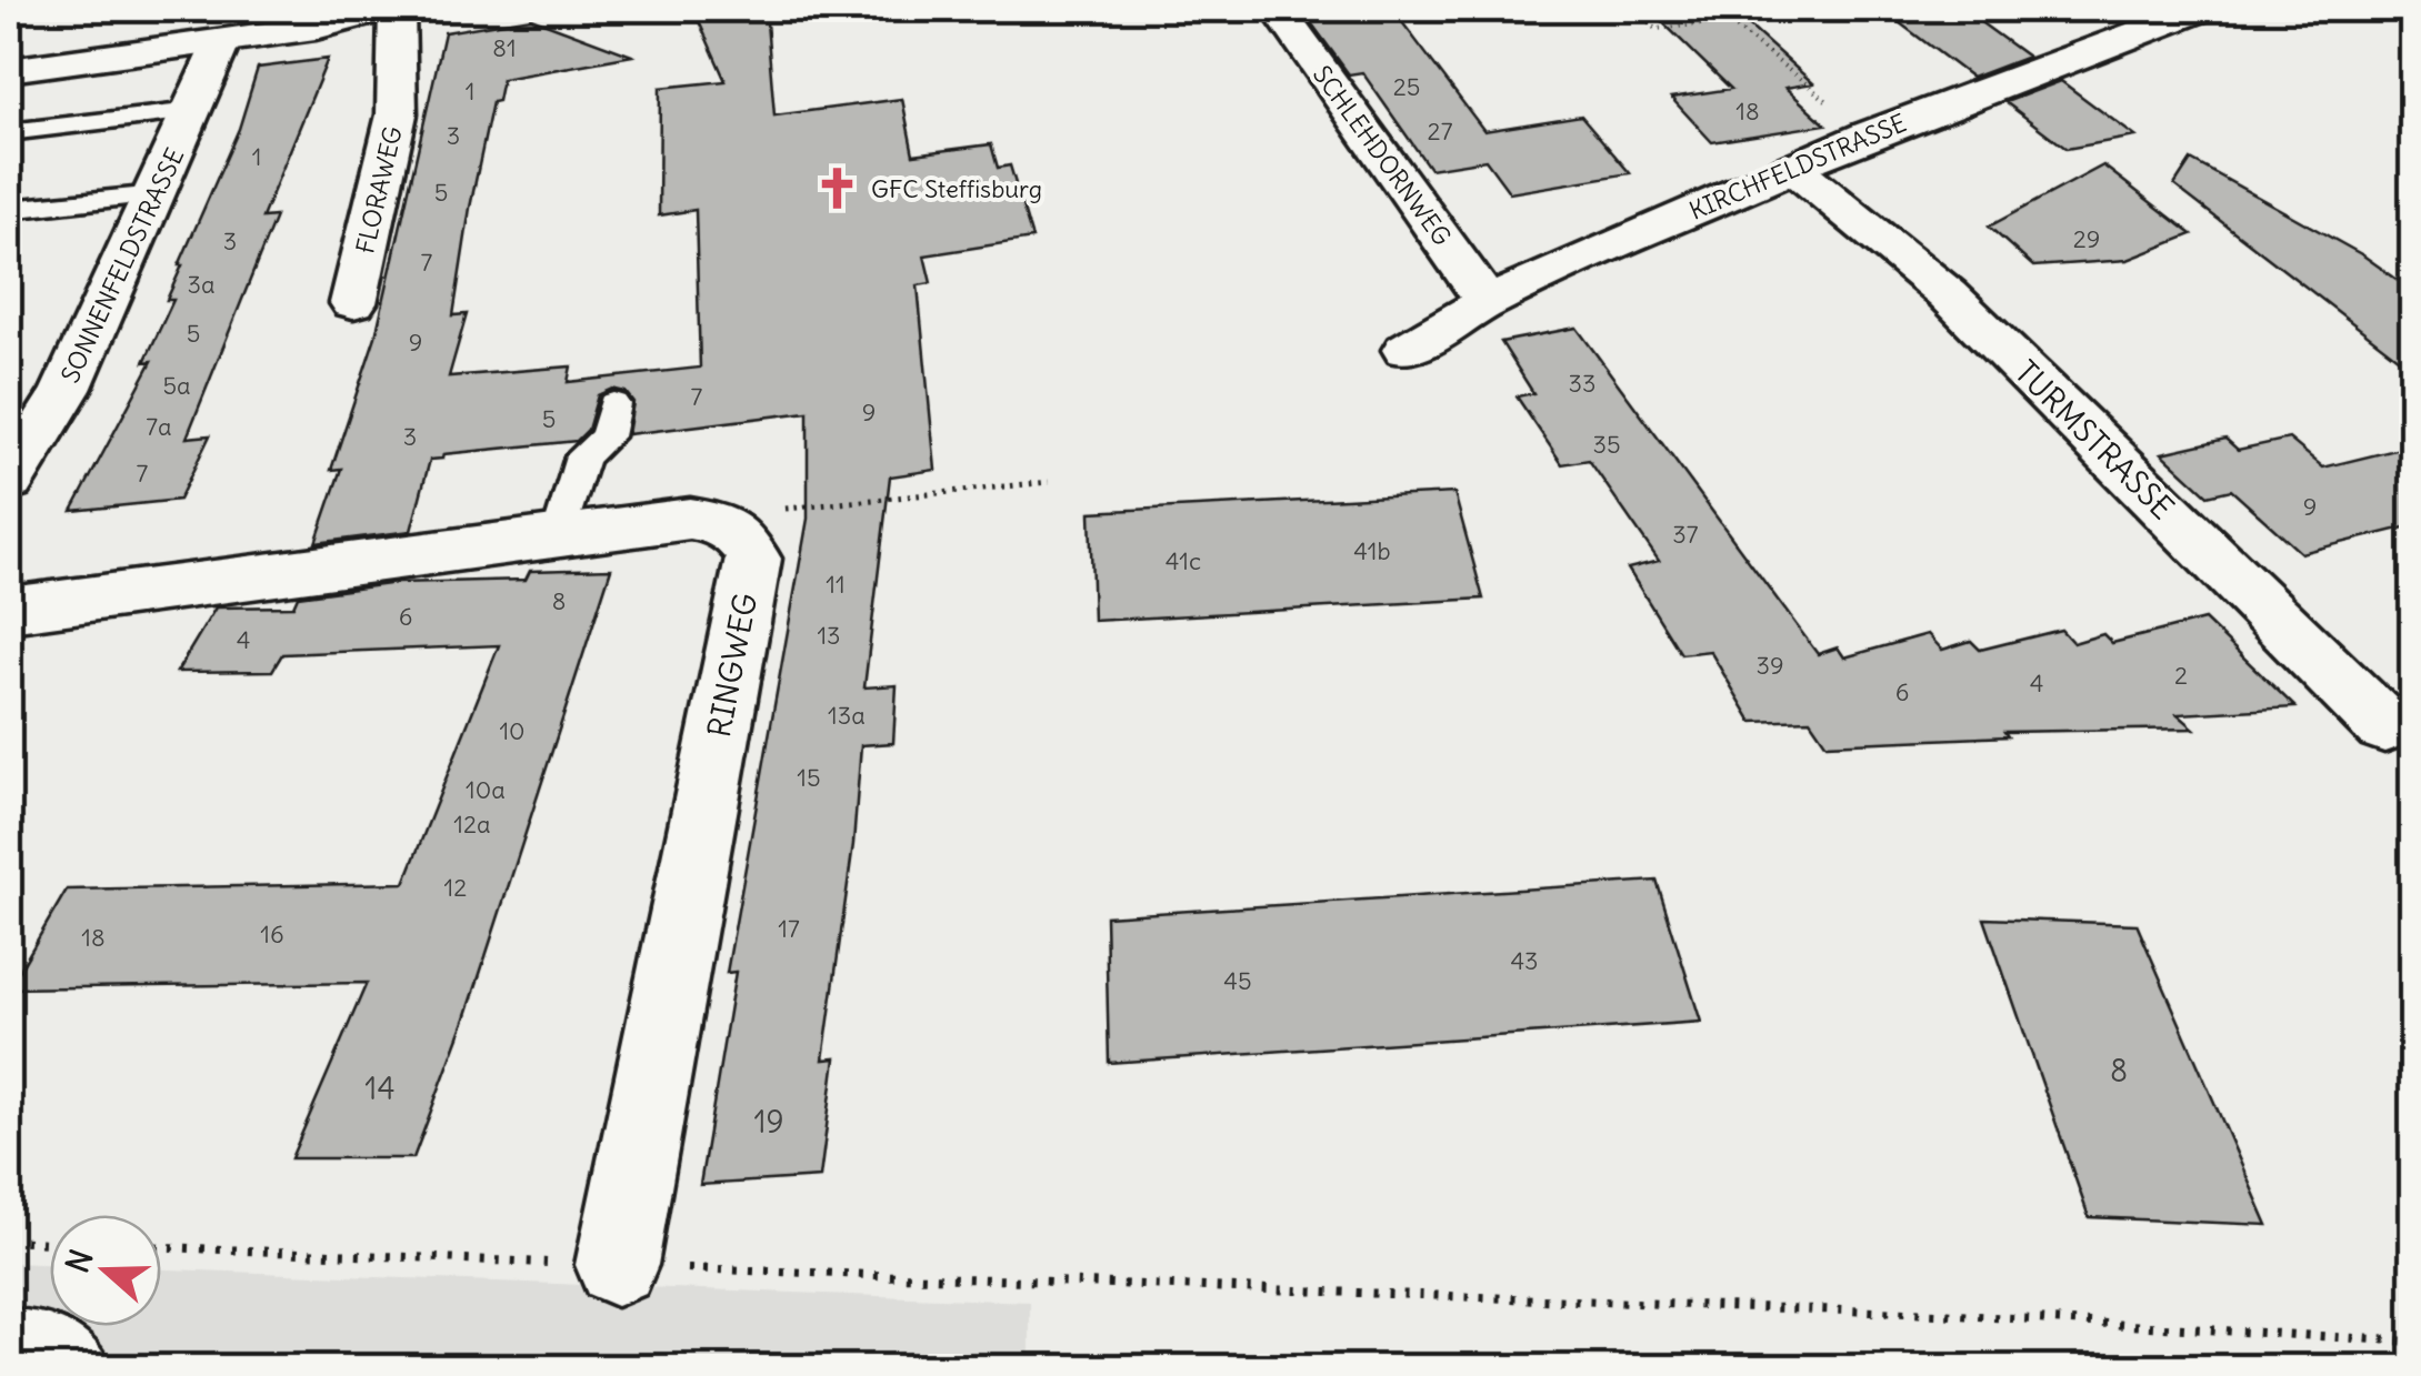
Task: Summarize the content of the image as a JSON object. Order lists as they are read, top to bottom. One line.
{"streets":{"street":["SCHLEHDORNWEG","KIRCHFELDSTRASSE","FLORAWEG","SONNENFELDSTRASSE","TURMSTRASSE","RINGWEG"]},"crossings":[["SCHLEHDORNWEG","KIRCHFELDSTRASSE"],["KIRCHFELDSTRASSE","TURMSTRASSE"]],"places":{"church":["GFC Steffisburg"]},"house_numbers":["81","25","1","18","27","3","1","5","29","3","7","3a","5","9","33","5a","7","9","5","7a","3","35","7","9","37","41b","41c","11","8","6","13","4","39","2","4","6","13a","10","15","10a","12a","12","17","16","18","43","45","8","14","19"],"north":"left"}
